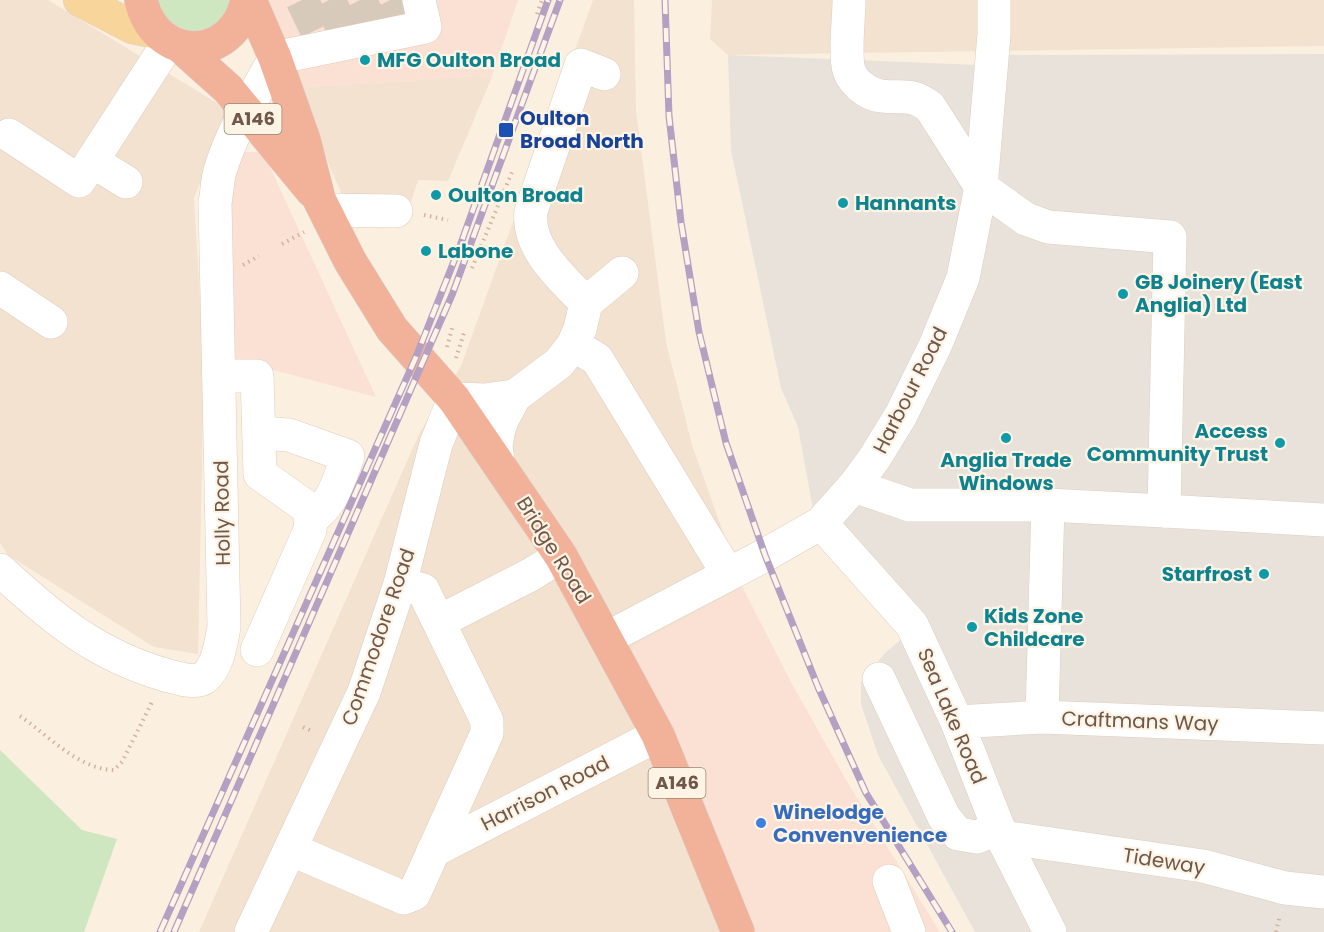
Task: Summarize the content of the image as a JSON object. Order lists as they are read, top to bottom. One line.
{"streets":{"highway":["A146","Bridge Road"],"street":["Harbour Road","Holly Road","Commodore Road","Sea Lake Road","Craftmans Way","Harrison Road","Tideway"]},"crossings":[["Harbour Road","Bridge Road"],["Harbour Road","Sea Lake Road"],["Holly Road","Bridge Road"],["Bridge Road","Commodore Road"],["Bridge Road","Harrison Road"],["Commodore Road","Harrison Road"],["Sea Lake Road","Craftmans Way"],["Sea Lake Road","Tideway"]],"places":{"other":["MFG Oulton Broad","Oulton Broad","Hannants","Labone","GB Joinery (East Anglia) Ltd","Anglia Trade Windows","Access Community Trust","Starfrost","Kids Zone Childcare","Winelodge Convenvenience"],"transit":["Oulton Broad North"]}}
